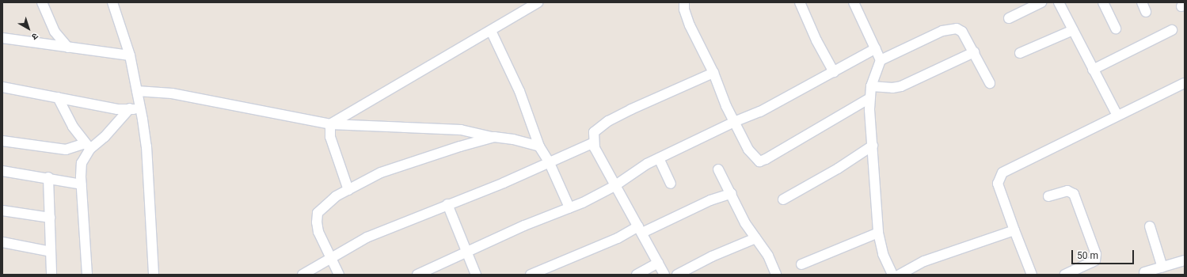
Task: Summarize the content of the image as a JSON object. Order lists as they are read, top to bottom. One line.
{"scale_bar":"50 m","north":"bottom right"}
